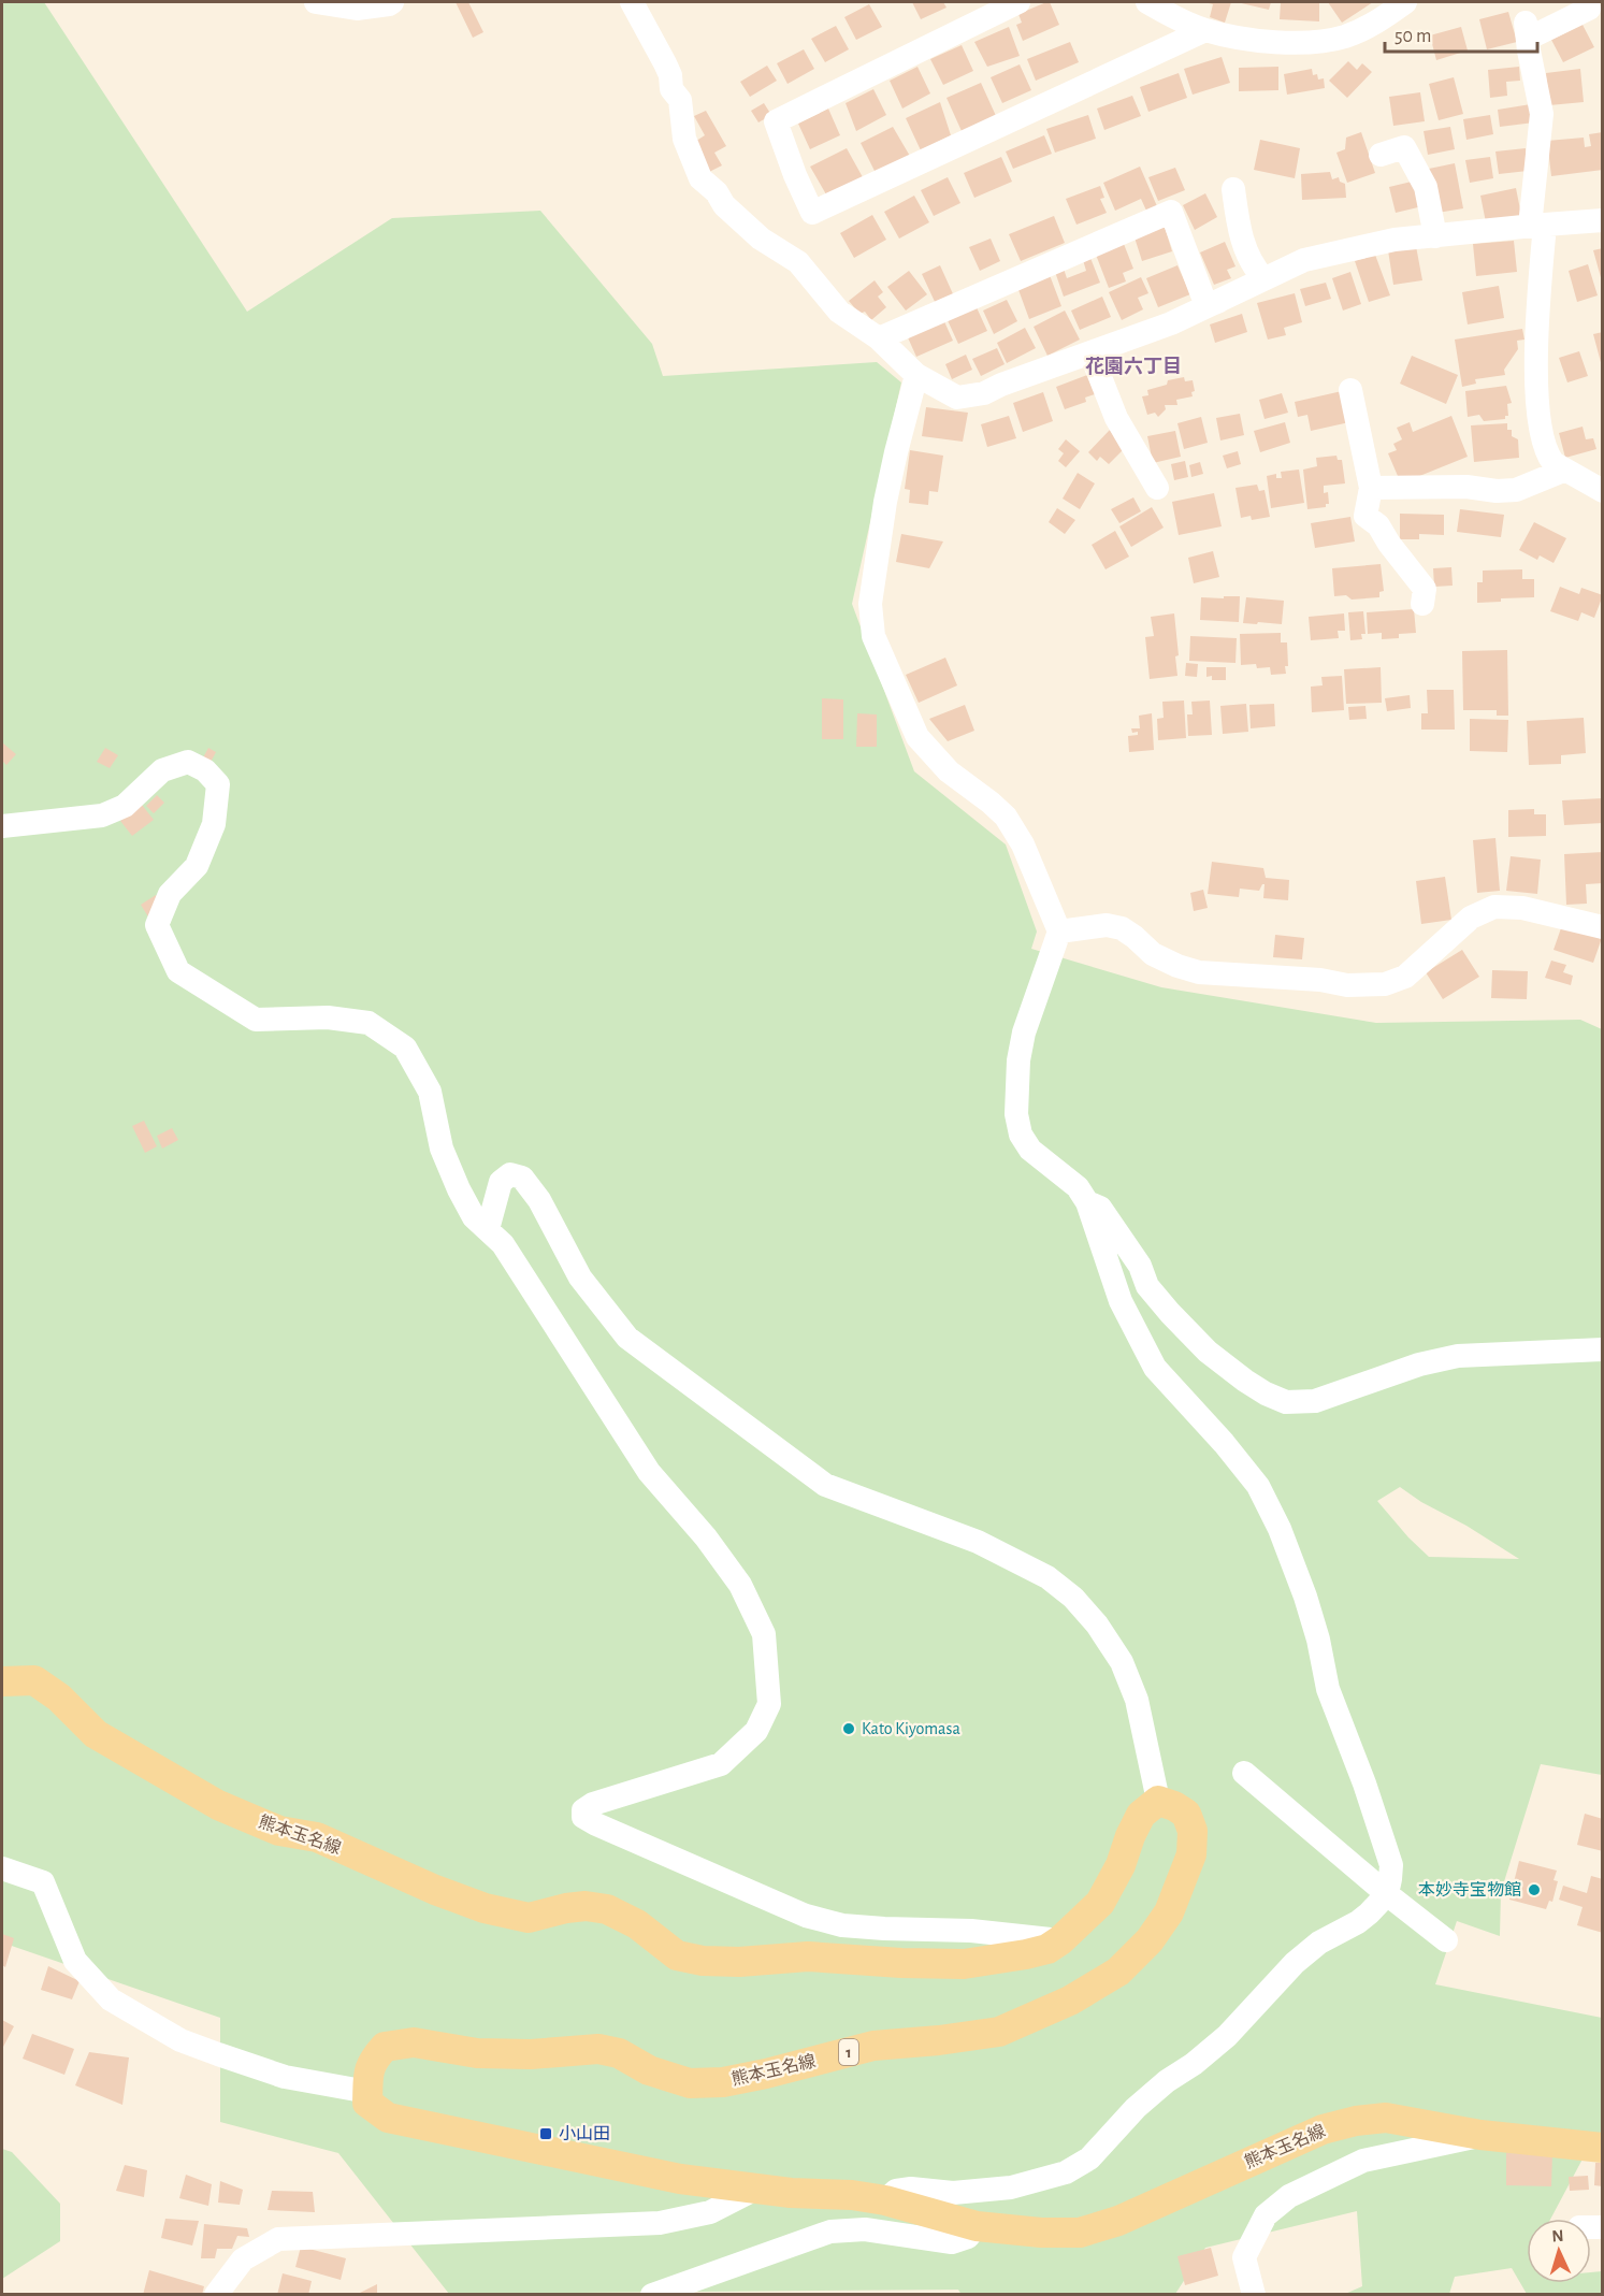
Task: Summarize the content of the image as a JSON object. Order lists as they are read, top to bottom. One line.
{"streets":{"main road":["熊本玉名線","1"]},"districts":["花園六丁目"],"places":{"other":["Kato Kiyomasa","本妙寺宝物館"],"transit":["小山田"]},"scale_bar":"50 m","north":"top"}
